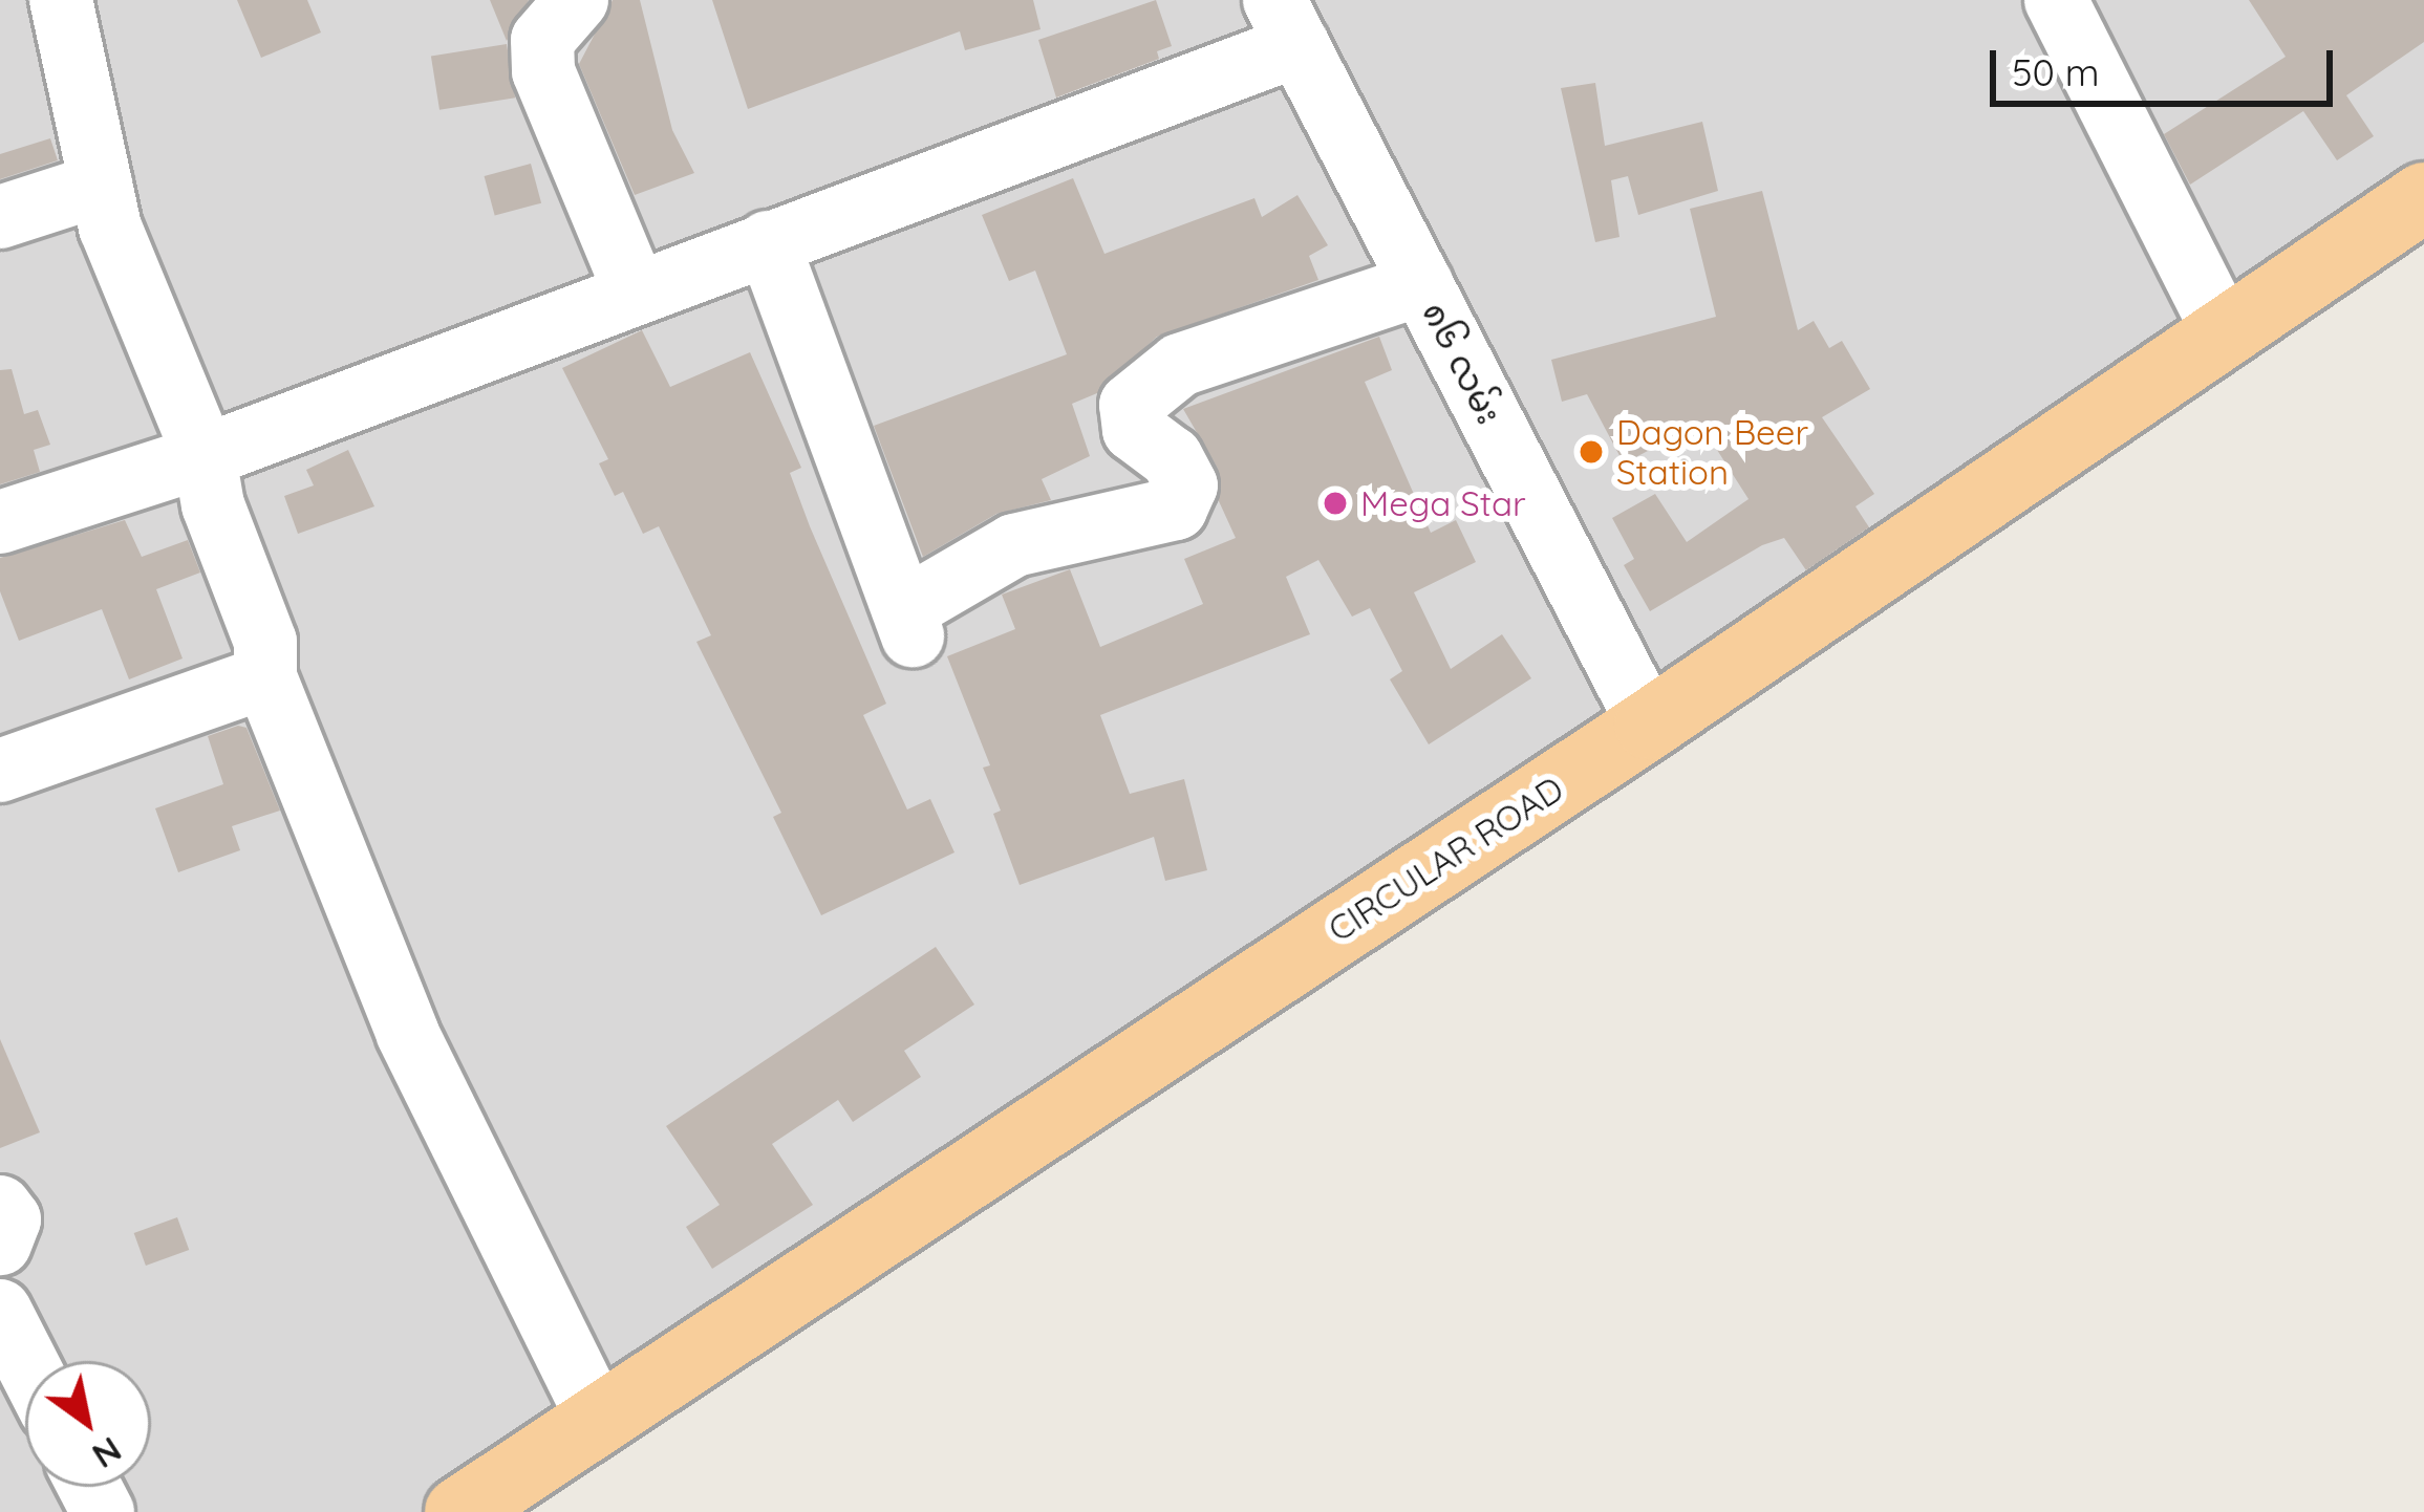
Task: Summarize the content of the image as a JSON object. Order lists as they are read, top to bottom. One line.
{"streets":{"main road":["CIRCULAR ROAD"],"street":["၈၆ လမ်း"]},"crossings":[["၈၆ လမ်း","CIRCULAR ROAD"]],"places":["Dagon Beer Station","Mega Star"],"scale_bar":"50 m","north":"bottom right"}
